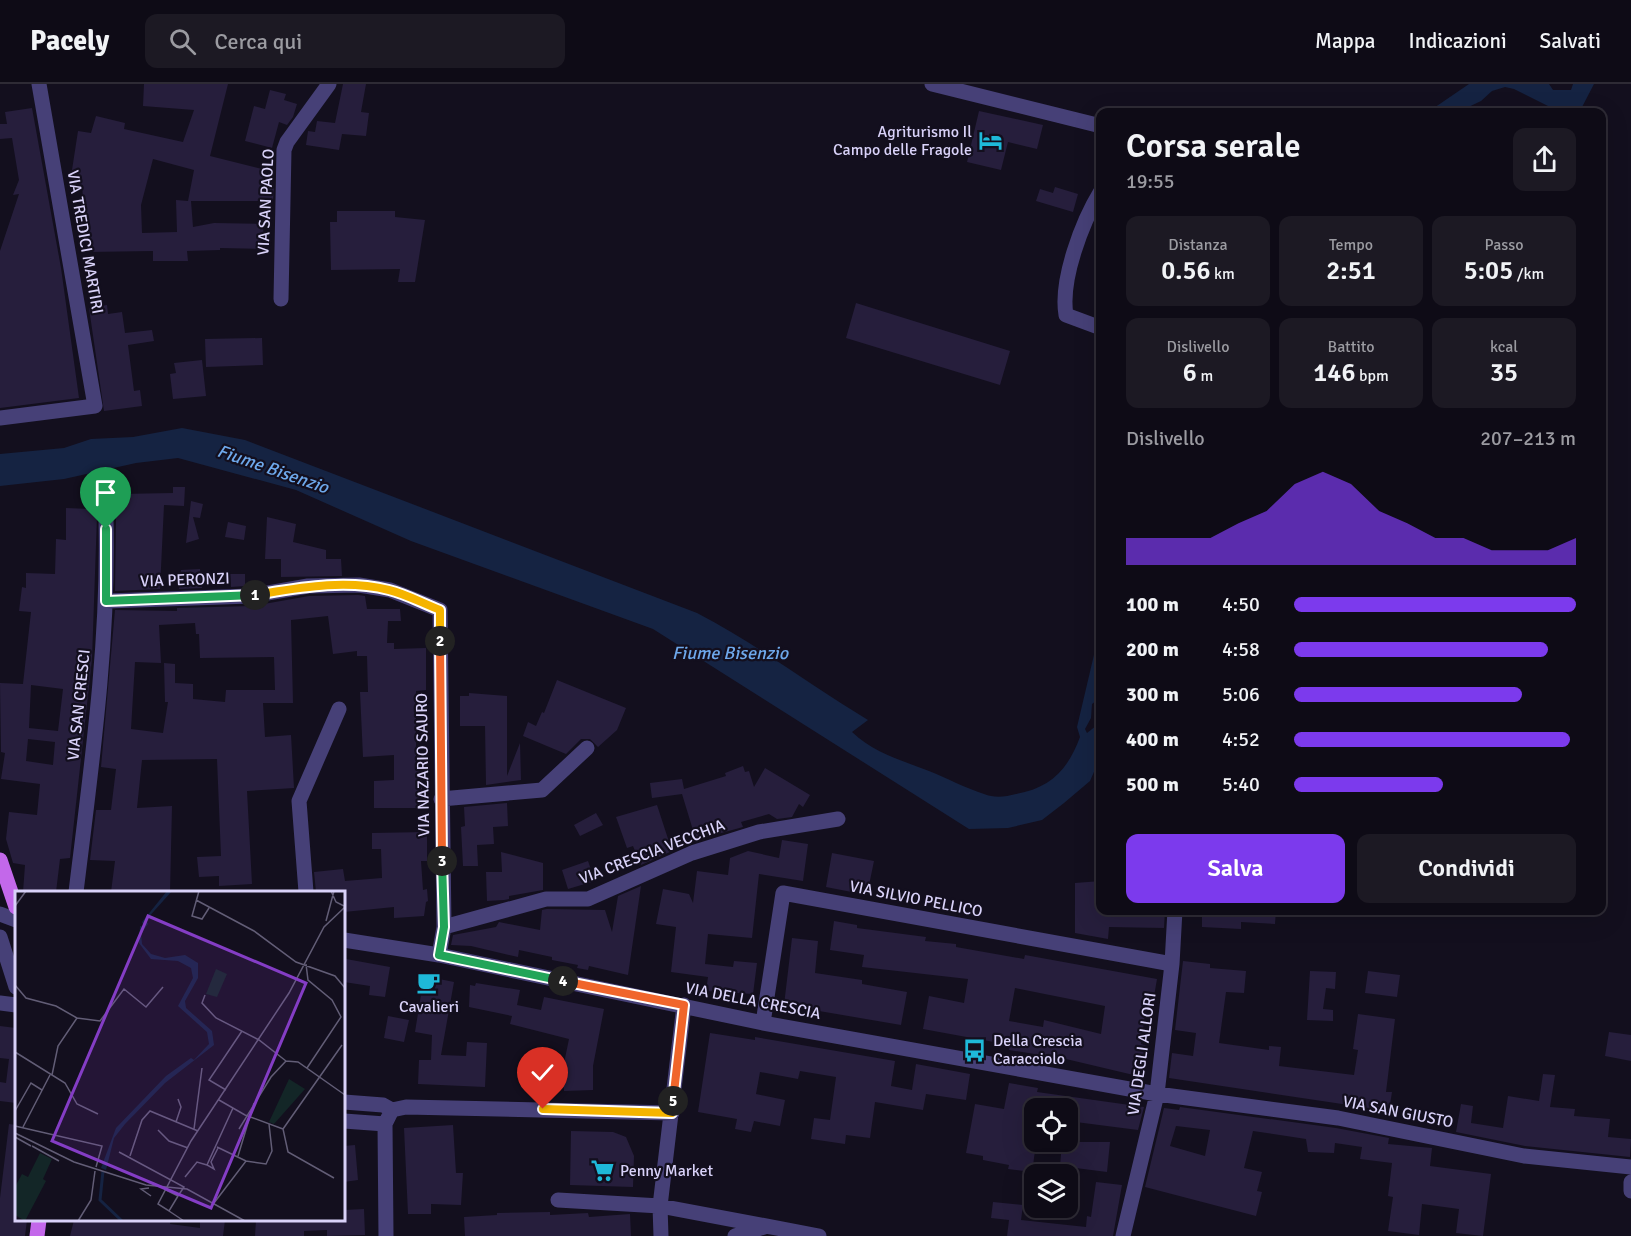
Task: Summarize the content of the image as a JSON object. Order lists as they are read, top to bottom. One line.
{"streets":{"street":["VIA SAN PAOLO","VIA TREDICI MARTIRI","VIA PERONZI","VIA SAN CRESCI","VIA NAZARIO SAURO","VIA CRESCIA VECCHIA","VIA SILVIO PELLICO","VIA DELLA CRESCIA","VIA DEGLI ALLORI","VIA SAN GIUSTO"]},"crossings":[["VIA PERONZI","VIA SAN CRESCI"],["VIA PERONZI","VIA NAZARIO SAURO"],["VIA NAZARIO SAURO","VIA CRESCIA VECCHIA"],["VIA NAZARIO SAURO","VIA DELLA CRESCIA"],["VIA SILVIO PELLICO","VIA DELLA CRESCIA"],["VIA SILVIO PELLICO","VIA DEGLI ALLORI"],["VIA DELLA CRESCIA","VIA DEGLI ALLORI"],["VIA DELLA CRESCIA","VIA SAN GIUSTO"],["VIA DEGLI ALLORI","VIA SAN GIUSTO"]],"water":["Fiume Bisenzio"],"places":{"hotel":["Agriturismo Il Campo delle Fragole"],"cafe":["Cavalieri"],"bus stop":["Della Crescia Caracciolo"],"supermarket":["Penny Market"]},"page":{"header":"Pacely","search":"Cerca qui","nav":["Mappa","Indicazioni","Salvati"],"heading":["Corsa serale","19:55"],"stats":[["Distanza","0.56 km"],["Tempo","2:51"],["Passo","5:05 /km"],["Dislivello","6 m"],["Battito","146 bpm"],["kcal","35"]],"chart":["Dislivello","207–213 m"],"pins":["1","2","3","4","5"],"list":[{"name":"100 m","note":"4:50"},{"name":"200 m","note":"4:58"},{"name":"300 m","note":"5:06"},{"name":"400 m","note":"4:52"},{"name":"500 m","note":"5:40"}],"buttons":["Salva","Condividi"]}}
